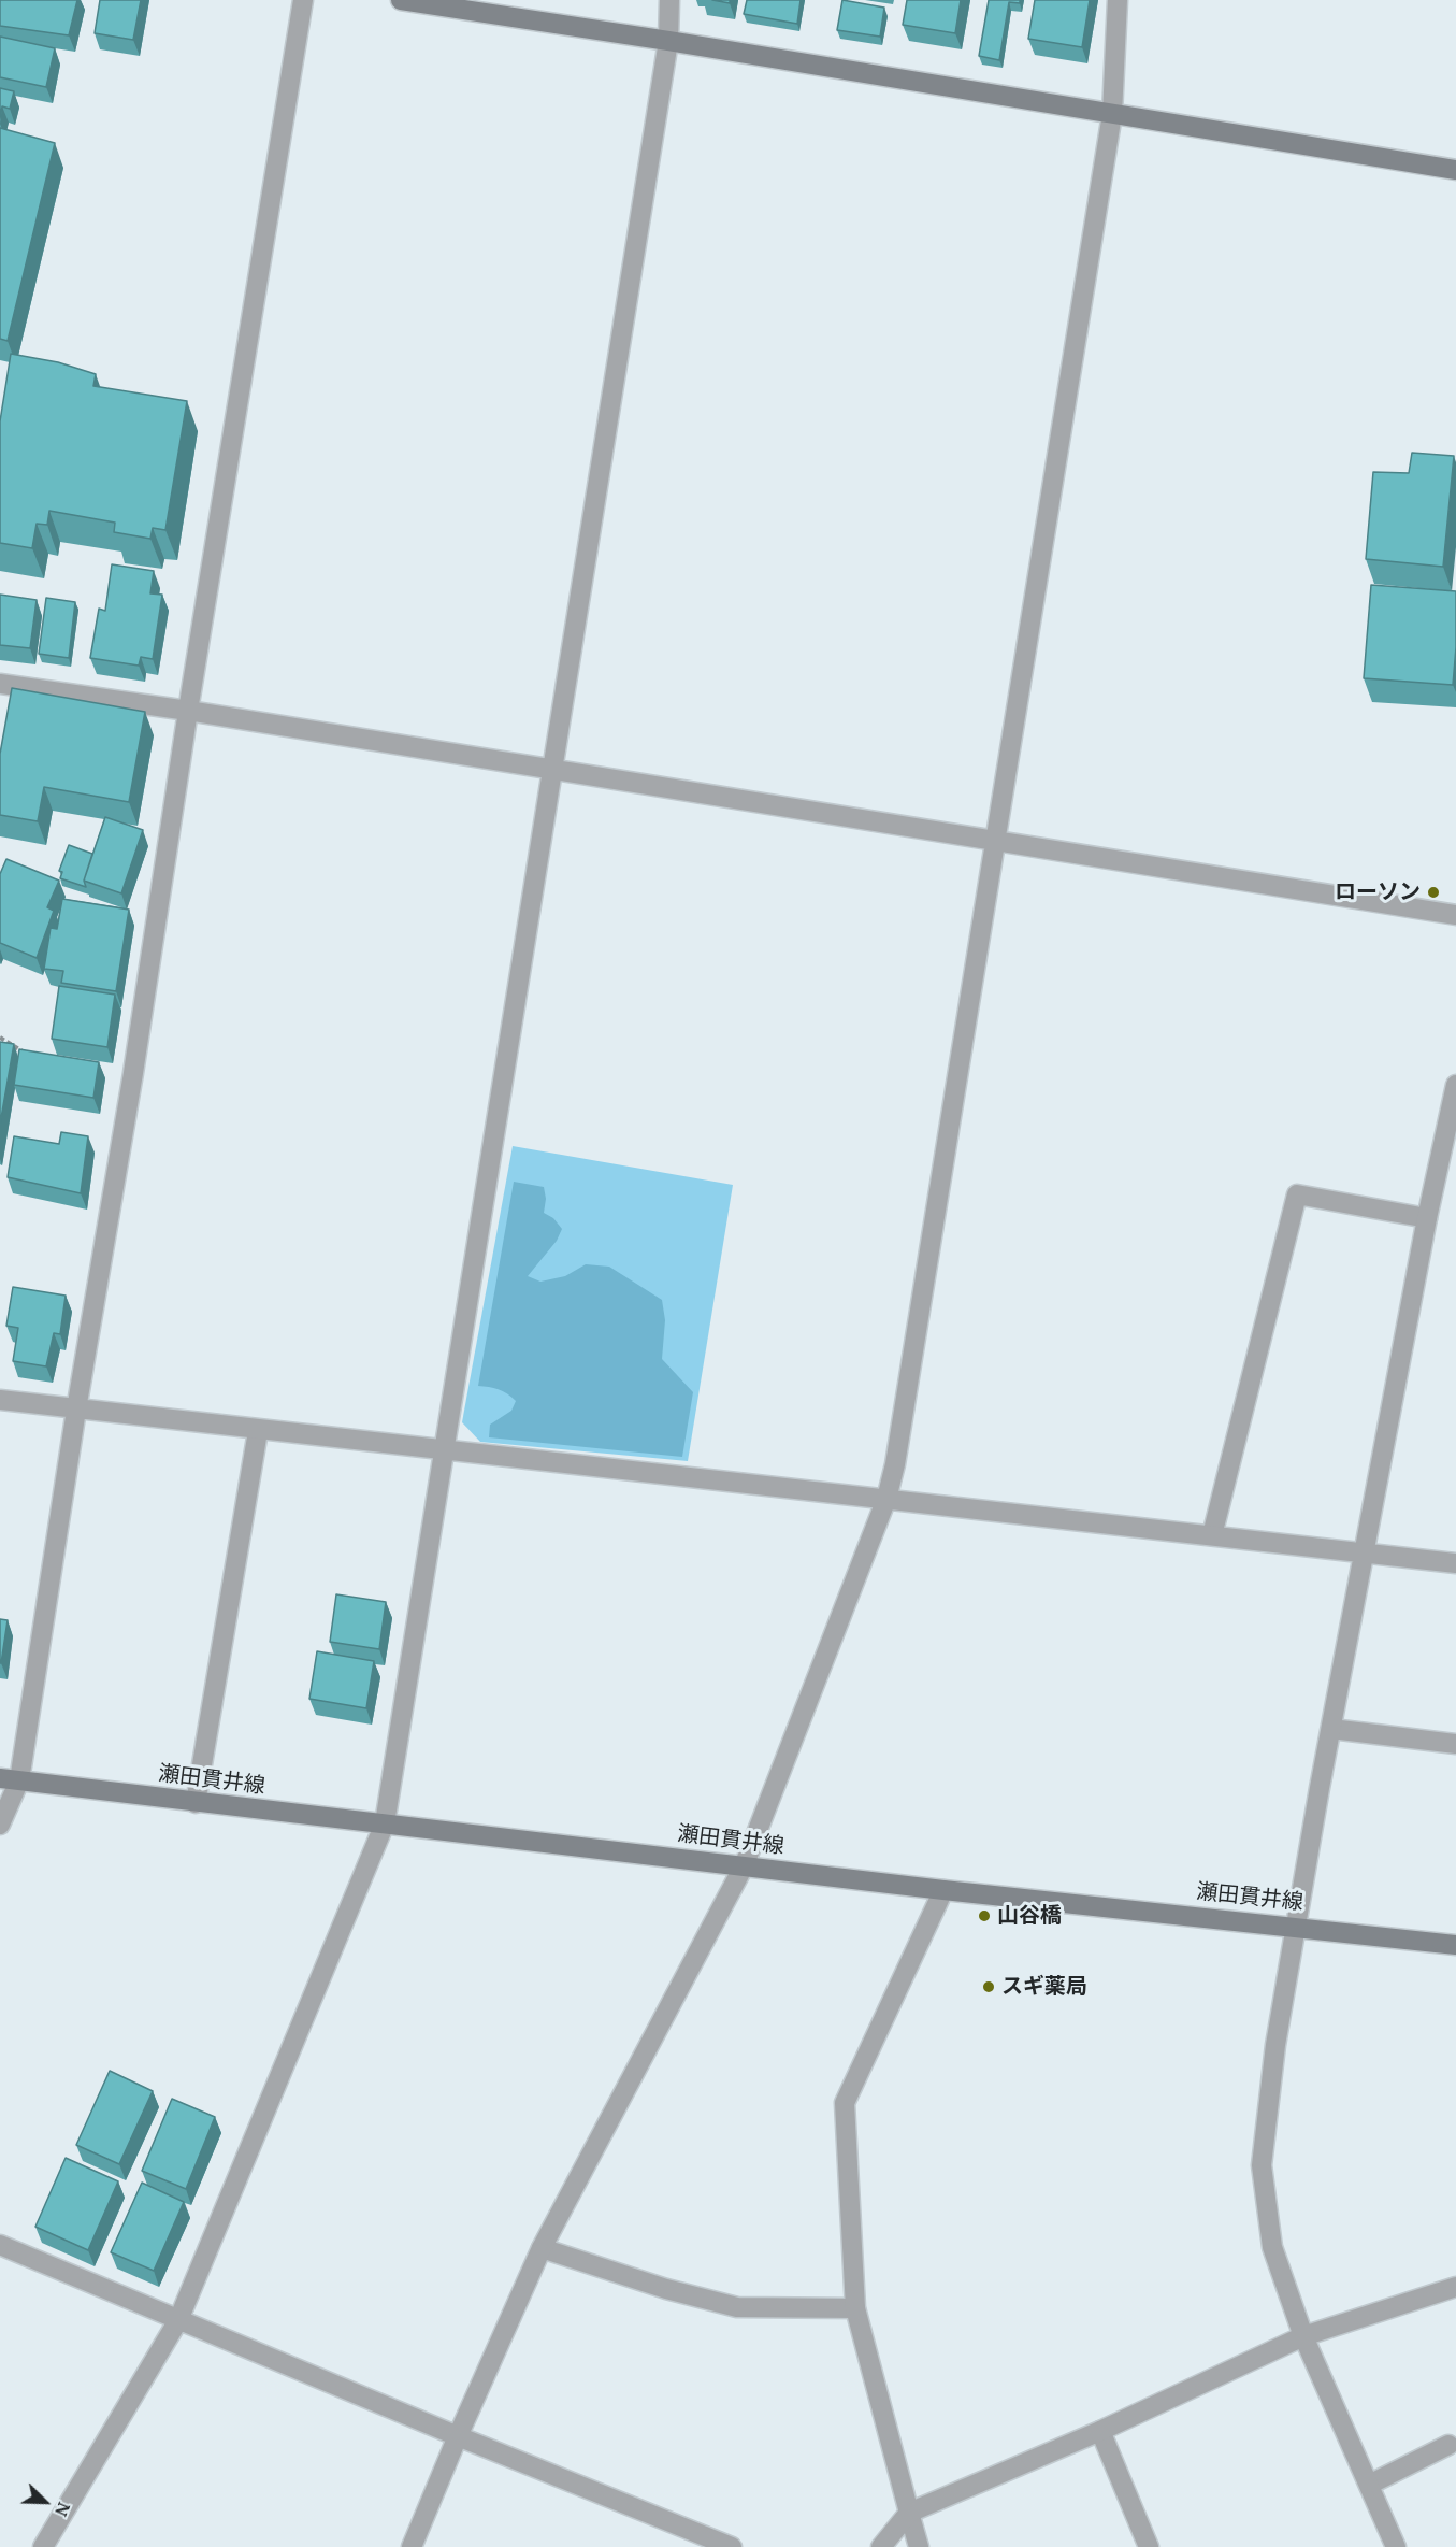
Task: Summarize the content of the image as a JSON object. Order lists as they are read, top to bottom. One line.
{"streets":{"main road":["瀬田貫井線"]},"places":["ローソン","山谷橋","スギ薬局"],"north":"bottom right"}
